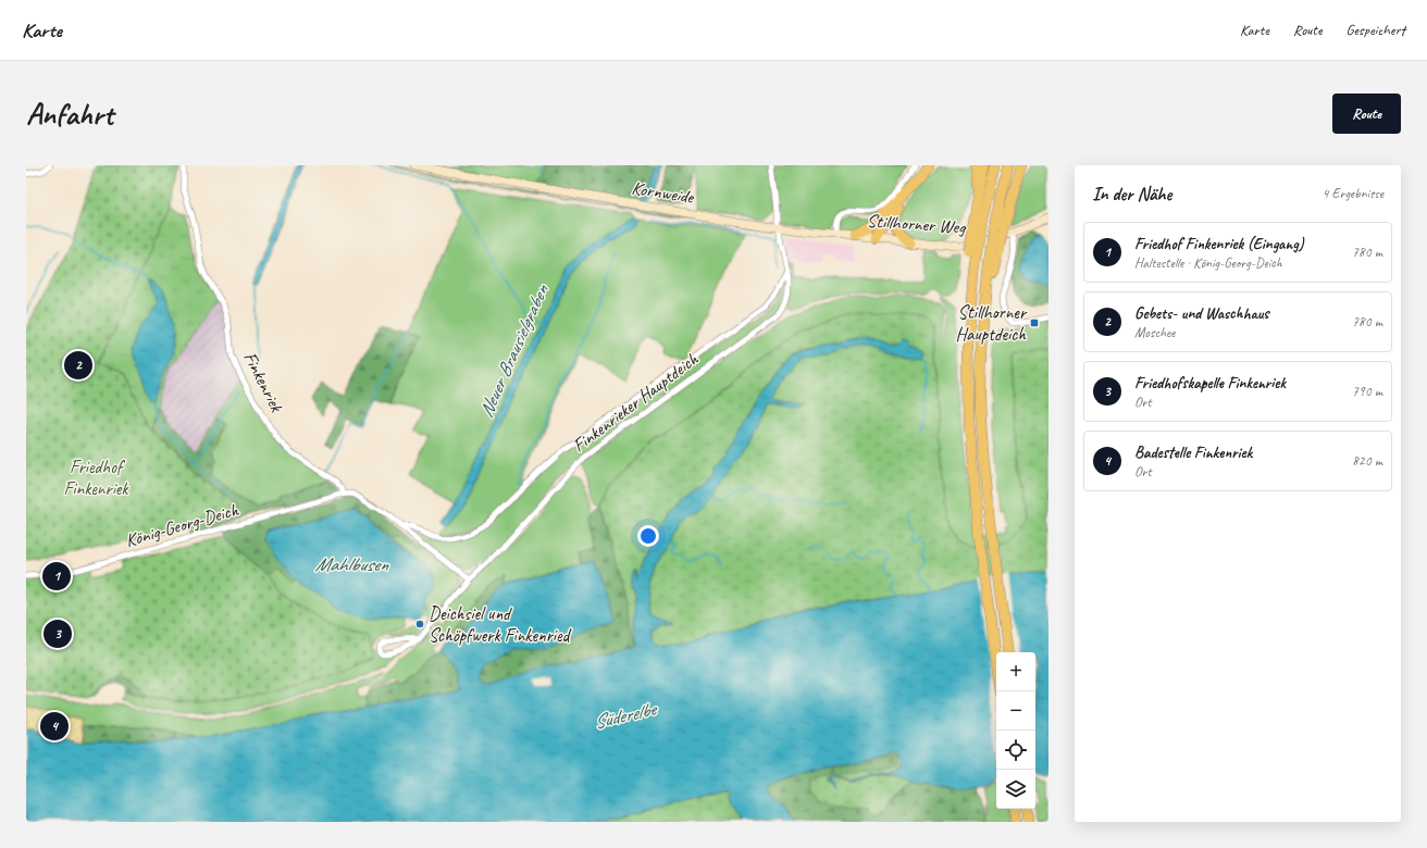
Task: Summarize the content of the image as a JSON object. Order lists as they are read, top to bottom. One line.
{"streets":{"main road":["Kornweide","Stillhorner Weg"],"street":["Finkenriek","Finkenrieker Hauptdeich","König-Georg-Deich"]},"crossings":[["Kornweide","Stillhorner Weg"],["Kornweide","Finkenrieker Hauptdeich"],["Stillhorner Weg","Finkenrieker Hauptdeich"],["Finkenriek","Finkenrieker Hauptdeich"],["Finkenriek","König-Georg-Deich"]],"water":["Neuer Brausielgraben","Mahlbusen","Süderelbe"],"parks":["Friedhof Finkenriek"],"places":{"transit":["Stillhorner Hauptdeich"],"other":["Deichsiel und Schöpfwerk Finkenried"]},"page":{"header":"Karte","nav":["Karte","Route","Gespeichert"],"buttons":"Route","title":"Anfahrt","heading":["In der Nähe","4 Ergebnisse"],"list":[{"mark":"1","name":"Friedhof Finkenriek (Eingang)","note":"Haltestelle · König-Georg-Deich","value":"780 m"},{"mark":"2","name":"Gebets- und Waschhaus","note":"Moschee","value":"780 m"},{"mark":"3","name":"Friedhofskapelle Finkenriek","note":"Ort","value":"790 m"},{"mark":"4","name":"Badestelle Finkenriek","note":"Ort","value":"820 m"}],"pins":["2","1","3","4"],"map_buttons":["+","−"]}}
